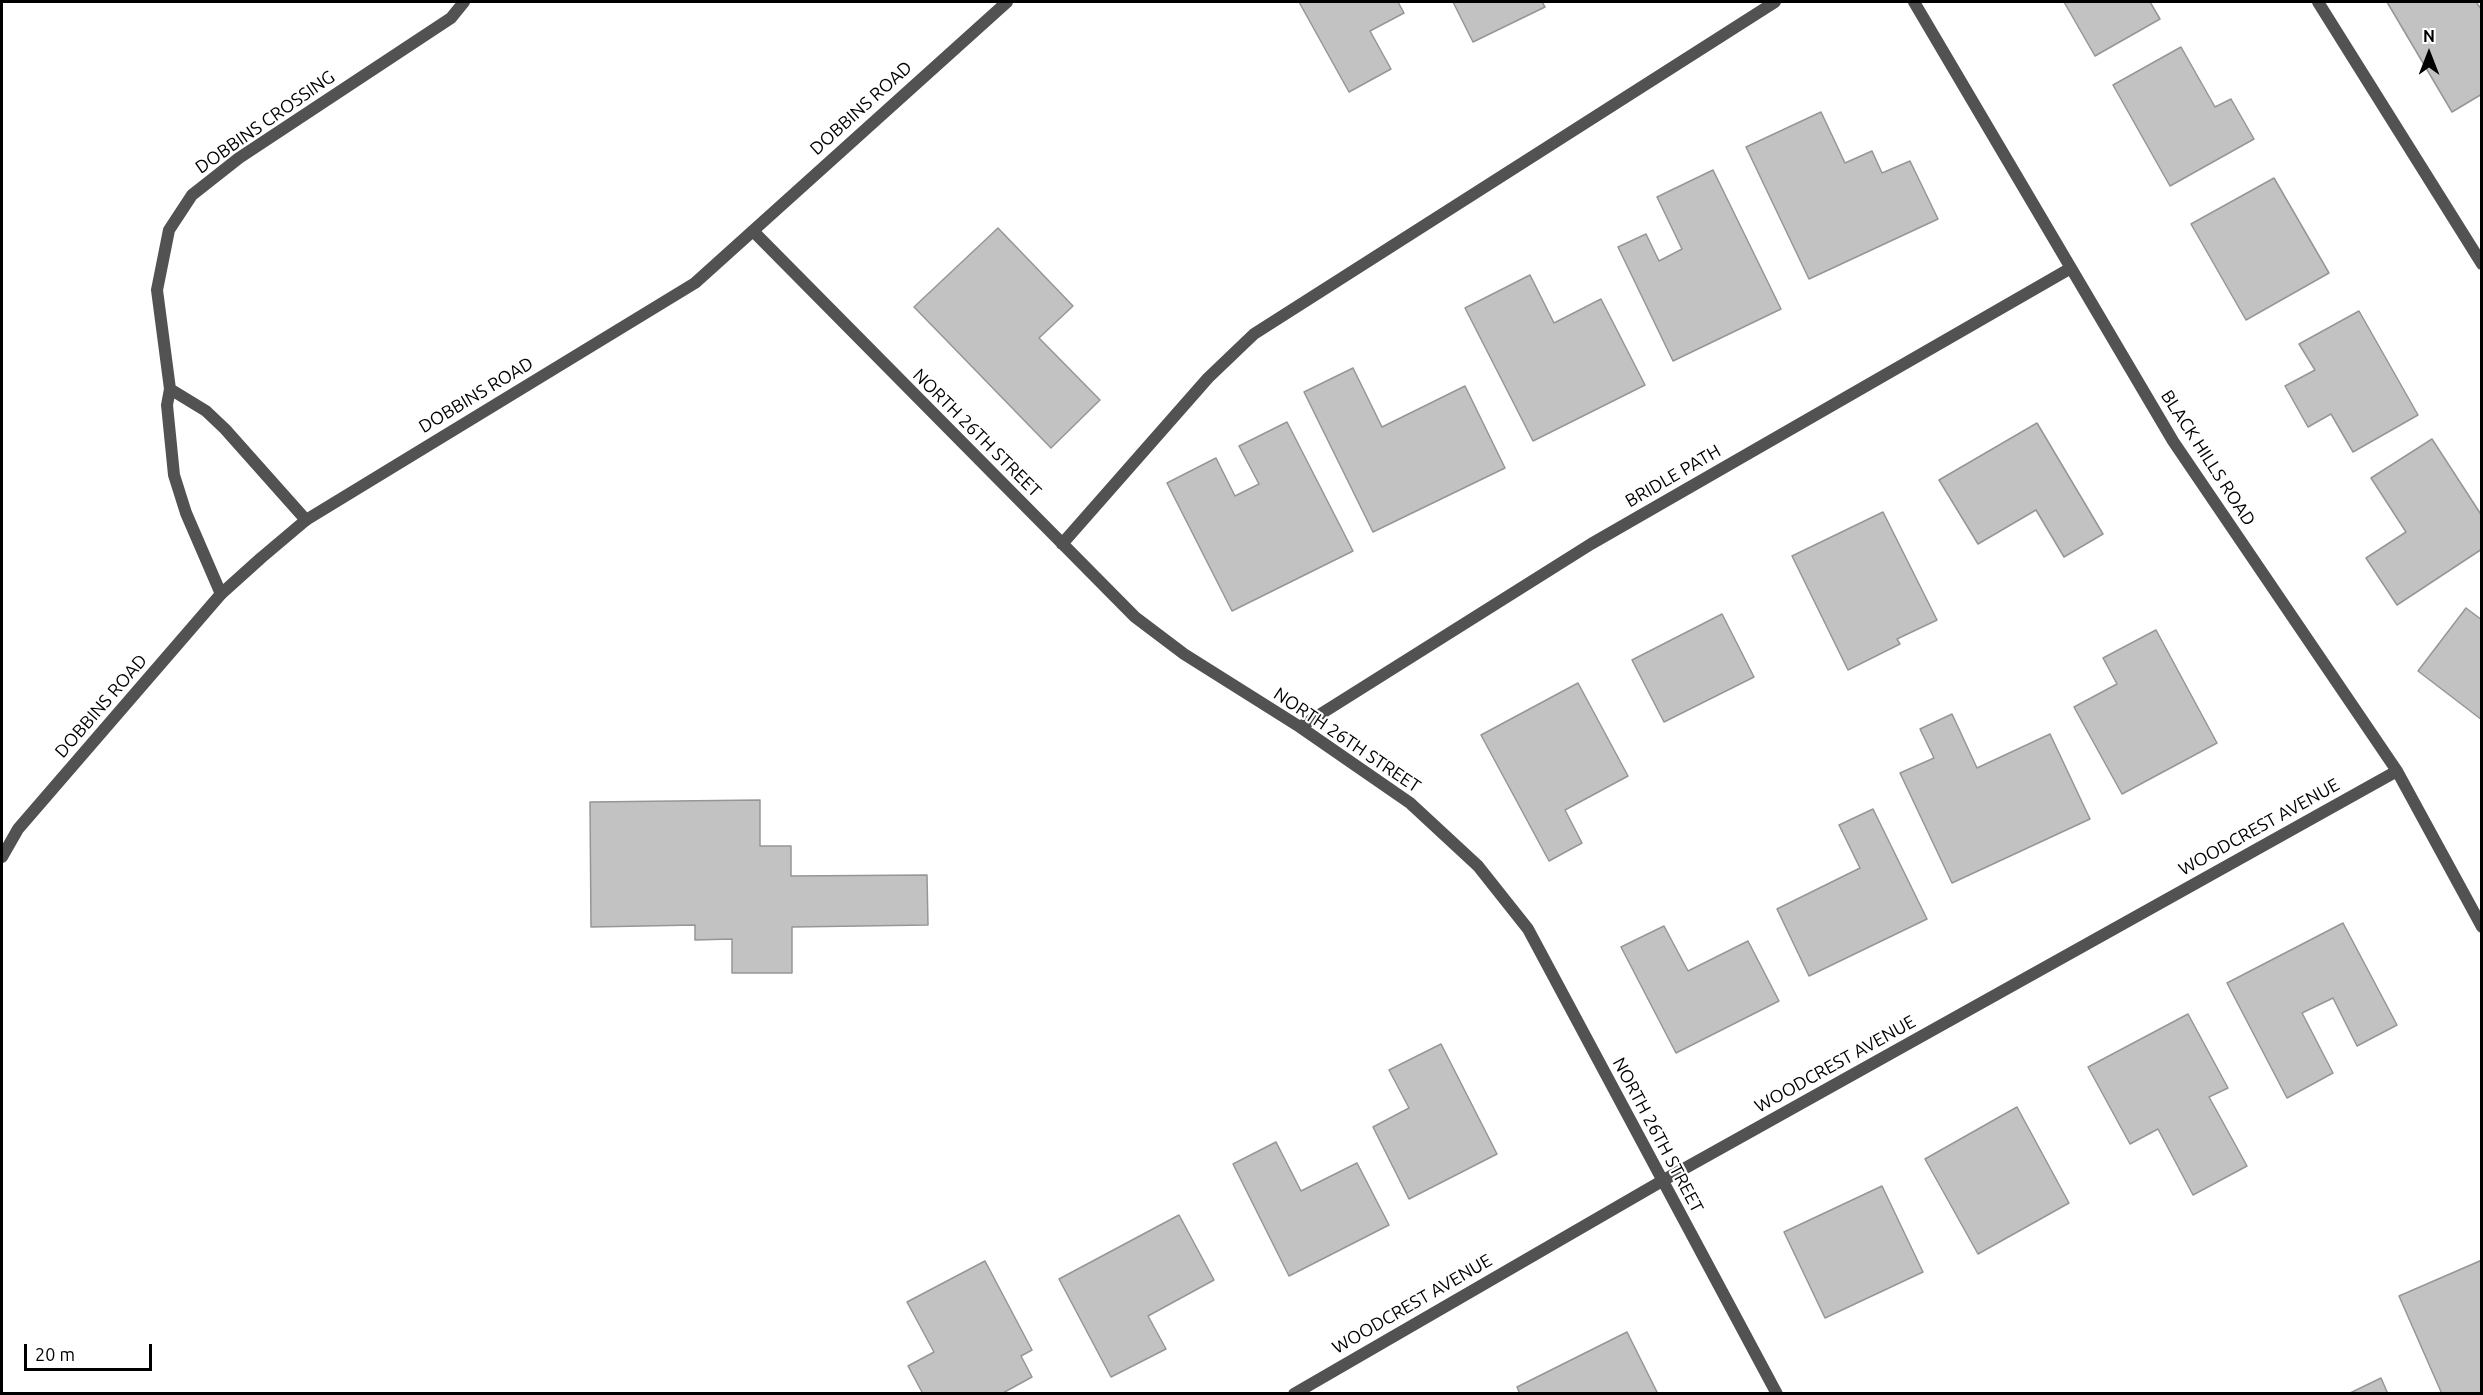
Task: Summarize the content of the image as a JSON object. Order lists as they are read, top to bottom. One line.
{"streets":{"street":["DOBBINS ROAD","DOBBINS CROSSING","NORTH 26TH STREET","BLACK HILLS ROAD","BRIDLE PATH","WOODCREST AVENUE"]},"crossings":[["DOBBINS ROAD","DOBBINS CROSSING"],["DOBBINS ROAD","NORTH 26TH STREET"],["NORTH 26TH STREET","BRIDLE PATH"],["NORTH 26TH STREET","WOODCREST AVENUE"],["BLACK HILLS ROAD","BRIDLE PATH"],["BLACK HILLS ROAD","WOODCREST AVENUE"]],"scale_bar":"20 m","north":"top"}
